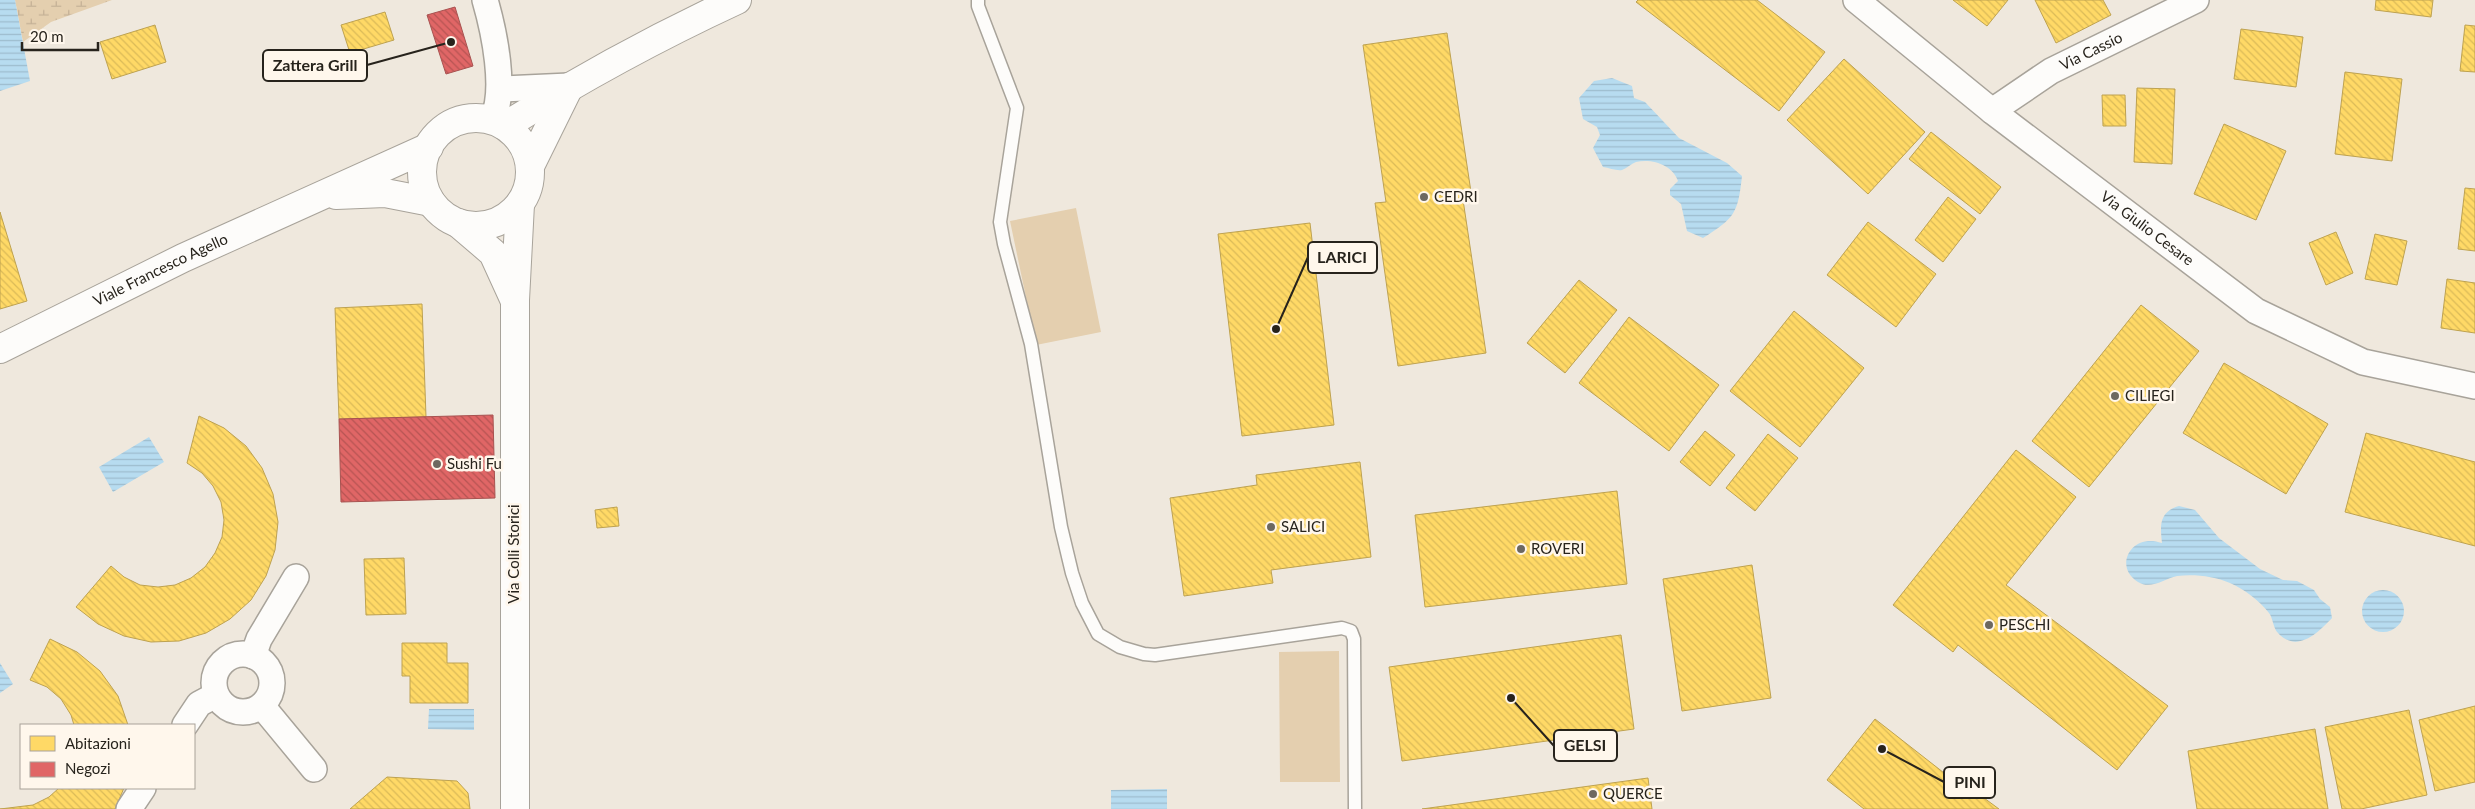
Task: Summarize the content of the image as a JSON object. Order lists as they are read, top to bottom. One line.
{"streets":{"main road":["Viale Francesco Agello","Via Colli Storici"],"street":["Via Cassio","Via Giulio Cesare"]},"crossings":[["Via Cassio","Via Giulio Cesare"],["Viale Francesco Agello","Via Colli Storici"]],"places":["Zattera Grill","CEDRI","LARICI","CILIEGI","Sushi Fu","SALICI","ROVERI","PESCHI","GELSI","PINI","QUERCE"],"legend":["Abitazioni","Negozi"],"scale_bar":"20 m"}
